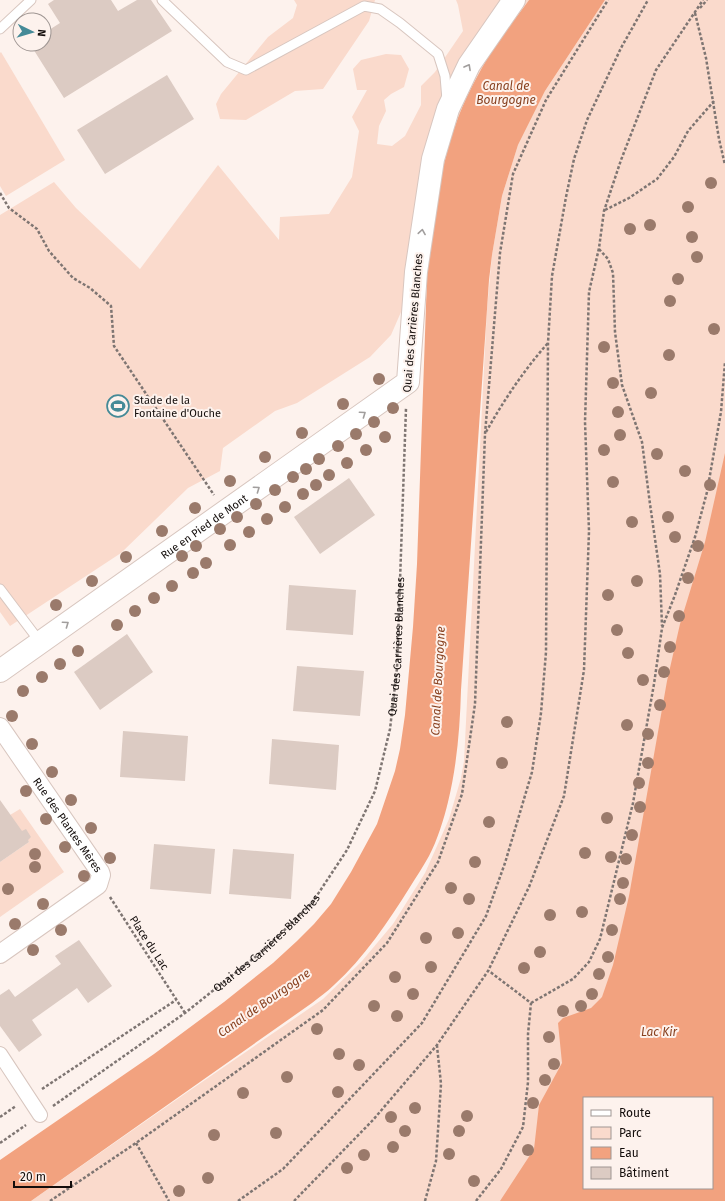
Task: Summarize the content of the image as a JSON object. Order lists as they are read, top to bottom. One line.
{"streets":{"street":["Quai des Carrières Blanches","Rue en Pied de Mont","Rue des Plantes Mères"],"path":["Place du Lac"]},"crossings":[["Quai des Carrières Blanches","Rue en Pied de Mont"],["Quai des Carrières Blanches","Place du Lac"],["Rue des Plantes Mères","Place du Lac"]],"one_way":["Rue en Pied de Mont"],"water":["Canal de Bourgogne","Lac Kir"],"places":{"sports":["Stade de la Fontaine d'Ouche"]},"legend":["Route","Parc","Eau","Bâtiment"],"scale_bar":"20 m","north":"right"}
